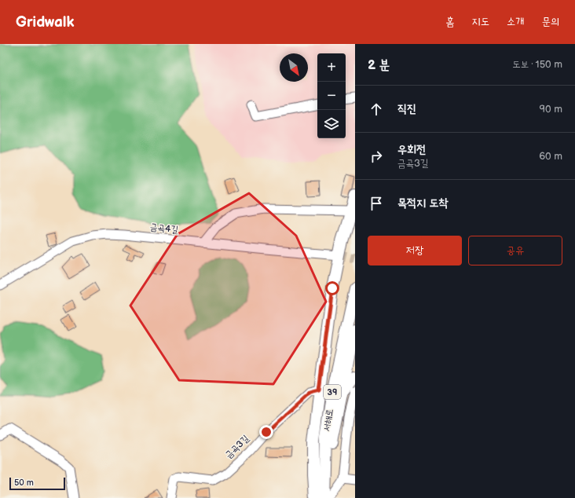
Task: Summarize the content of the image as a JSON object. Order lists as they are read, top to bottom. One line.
{"streets":{"main road":["39","서해로"],"street":["금곡4길","금곡3길"]},"scale_bar":"50 m","north":"bottom right","page":{"header":"Gridwalk","nav":["홈","지도","소개","문의"],"heading":["2 분","도보 · 150 m"],"map_buttons":["+","−"],"list":[["직진","90 m"],["우회전","금곡3길","60 m"],"목적지 도착"],"buttons":["저장","공유"],"scale":"50 m"}}
